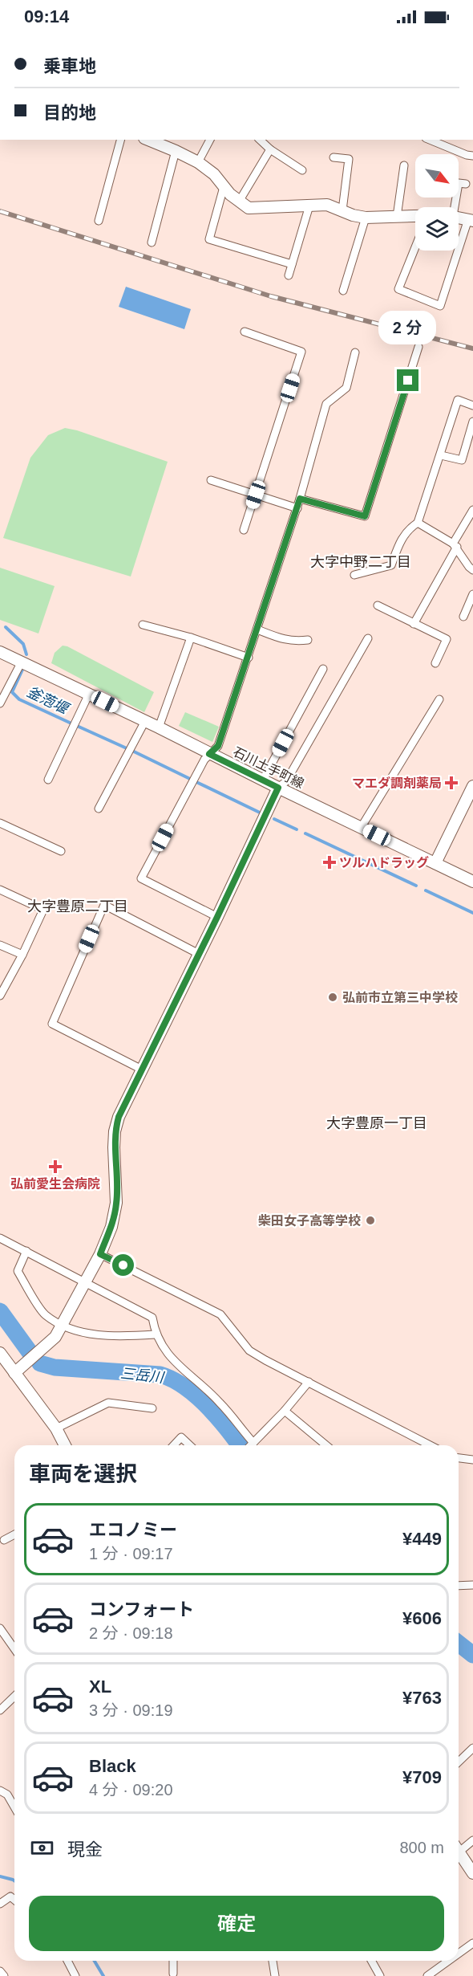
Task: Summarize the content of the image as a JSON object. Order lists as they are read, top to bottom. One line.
{"streets":{"street":["石川土手町線"]},"districts":["大字中野二丁目","大字豊原二丁目","大字豊原一丁目"],"water":["釜萢堰","三岳川"],"places":{"health":["マエダ調剤薬局","ツルハドラッグ","弘前愛生会病院"],"other":["弘前市立第三中学校","柴田女子高等学校"]},"north":"bottom right","page":{"status":"09:14","banner":["乗車地","目的地"],"bubble":"2 分","heading":"車両を選択","list":[{"name":"エコノミー","note":"1 分 · 09:17","value":"¥449"},{"name":"コンフォート","note":"2 分 · 09:18","value":"¥606"},{"name":"XL","note":"3 分 · 09:19","value":"¥763"},{"name":"Black","note":"4 分 · 09:20","value":"¥709"}],"pay":["現金","800 m"],"buttons":"確定"}}
